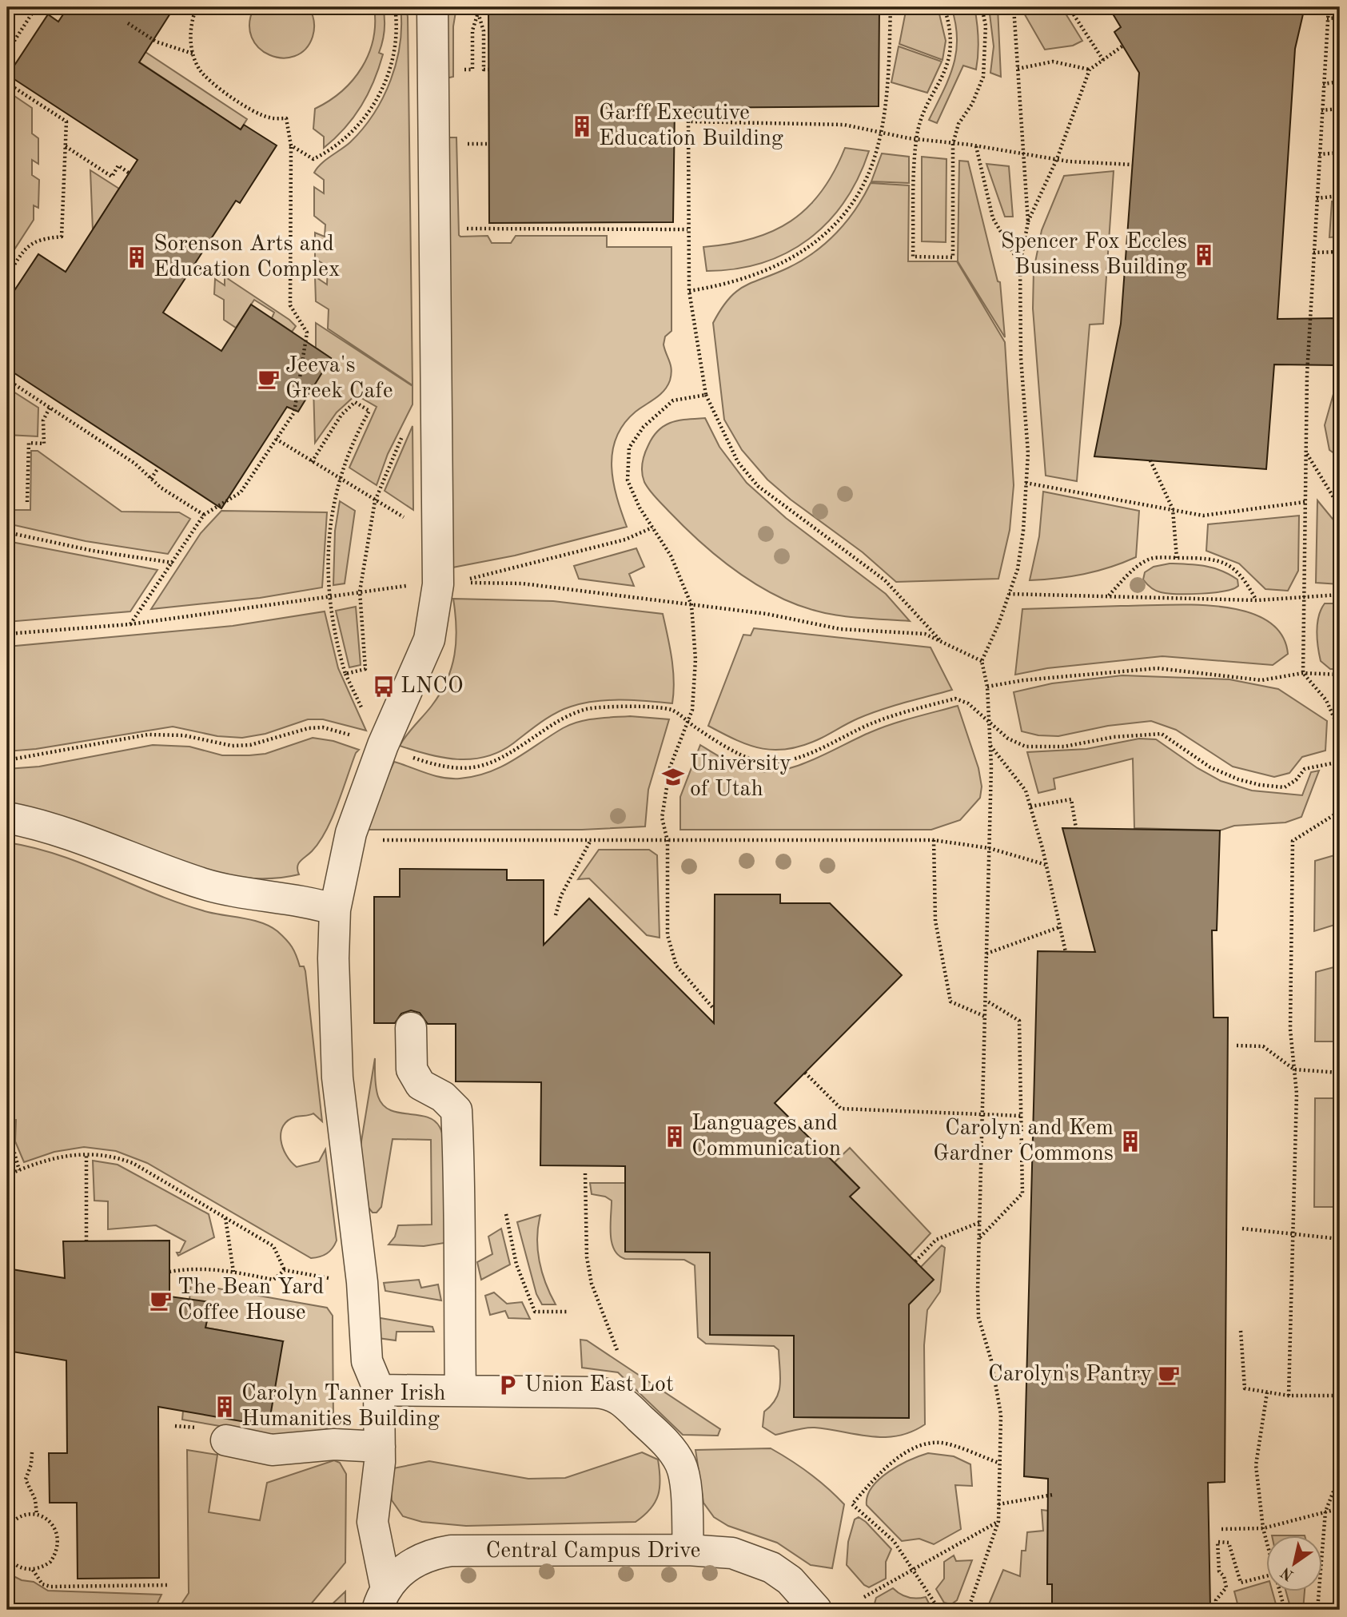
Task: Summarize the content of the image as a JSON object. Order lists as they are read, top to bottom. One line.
{"streets":{"street":["Central Campus Drive"]},"places":{"building":["Garff Executive Education Building","Spencer Fox Eccles Business Building","Sorenson Arts and Education Complex","Languages and Communication","Carolyn and Kem Gardner Commons","Carolyn Tanner Irish Humanities Building"],"cafe":["Jeeva's Greek Cafe","The Bean Yard Coffee House","Carolyn's Pantry"],"bus stop":["LNCO"],"school or university":["University of Utah"],"parking":["Union East Lot"]},"north":"bottom left"}
